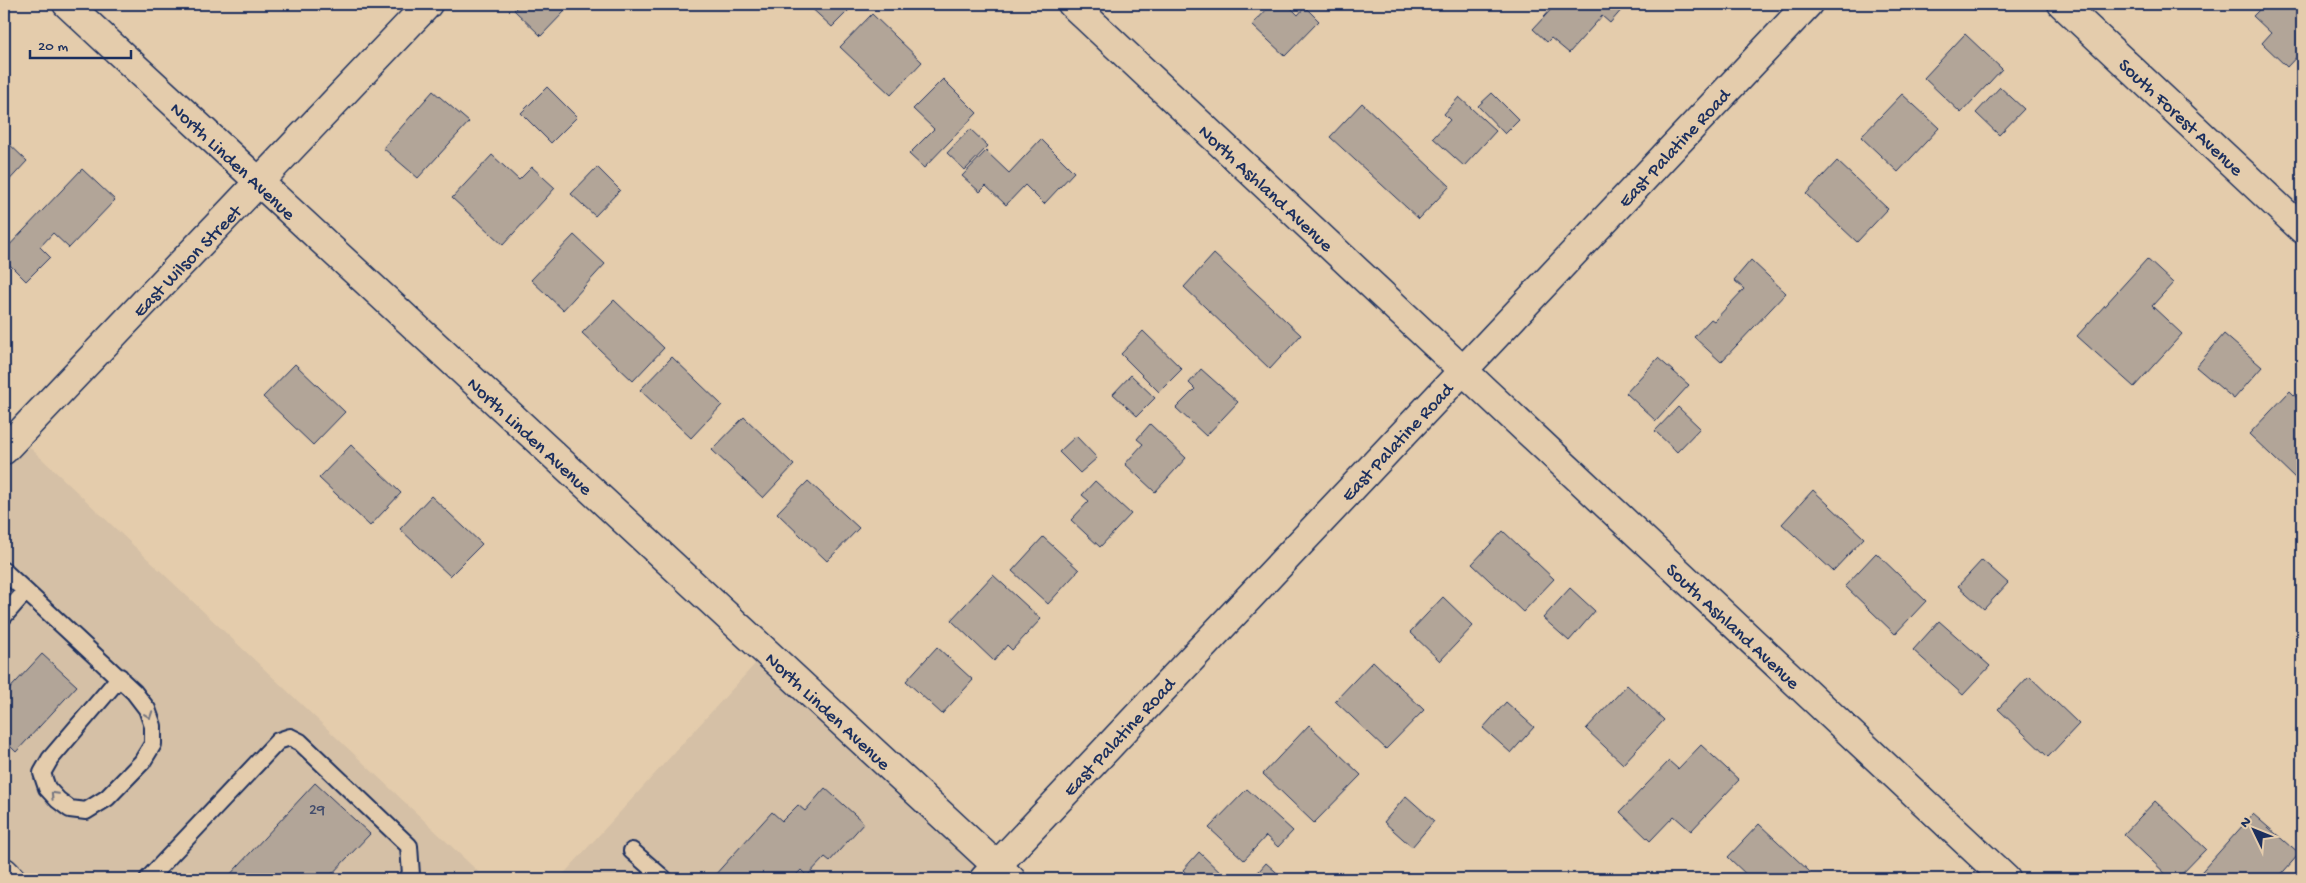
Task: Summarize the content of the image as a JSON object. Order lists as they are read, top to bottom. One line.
{"streets":{"street":["South Forest Avenue","East Palatine Road","North Linden Avenue","North Ashland Avenue","East Wilson Street","South Ashland Avenue"]},"crossings":[["East Palatine Road","North Linden Avenue"],["East Palatine Road","North Ashland Avenue"],["East Palatine Road","South Ashland Avenue"],["North Linden Avenue","East Wilson Street"],["North Ashland Avenue","South Ashland Avenue"]],"house_numbers":["29"],"scale_bar":"20 m","north":"top left"}
